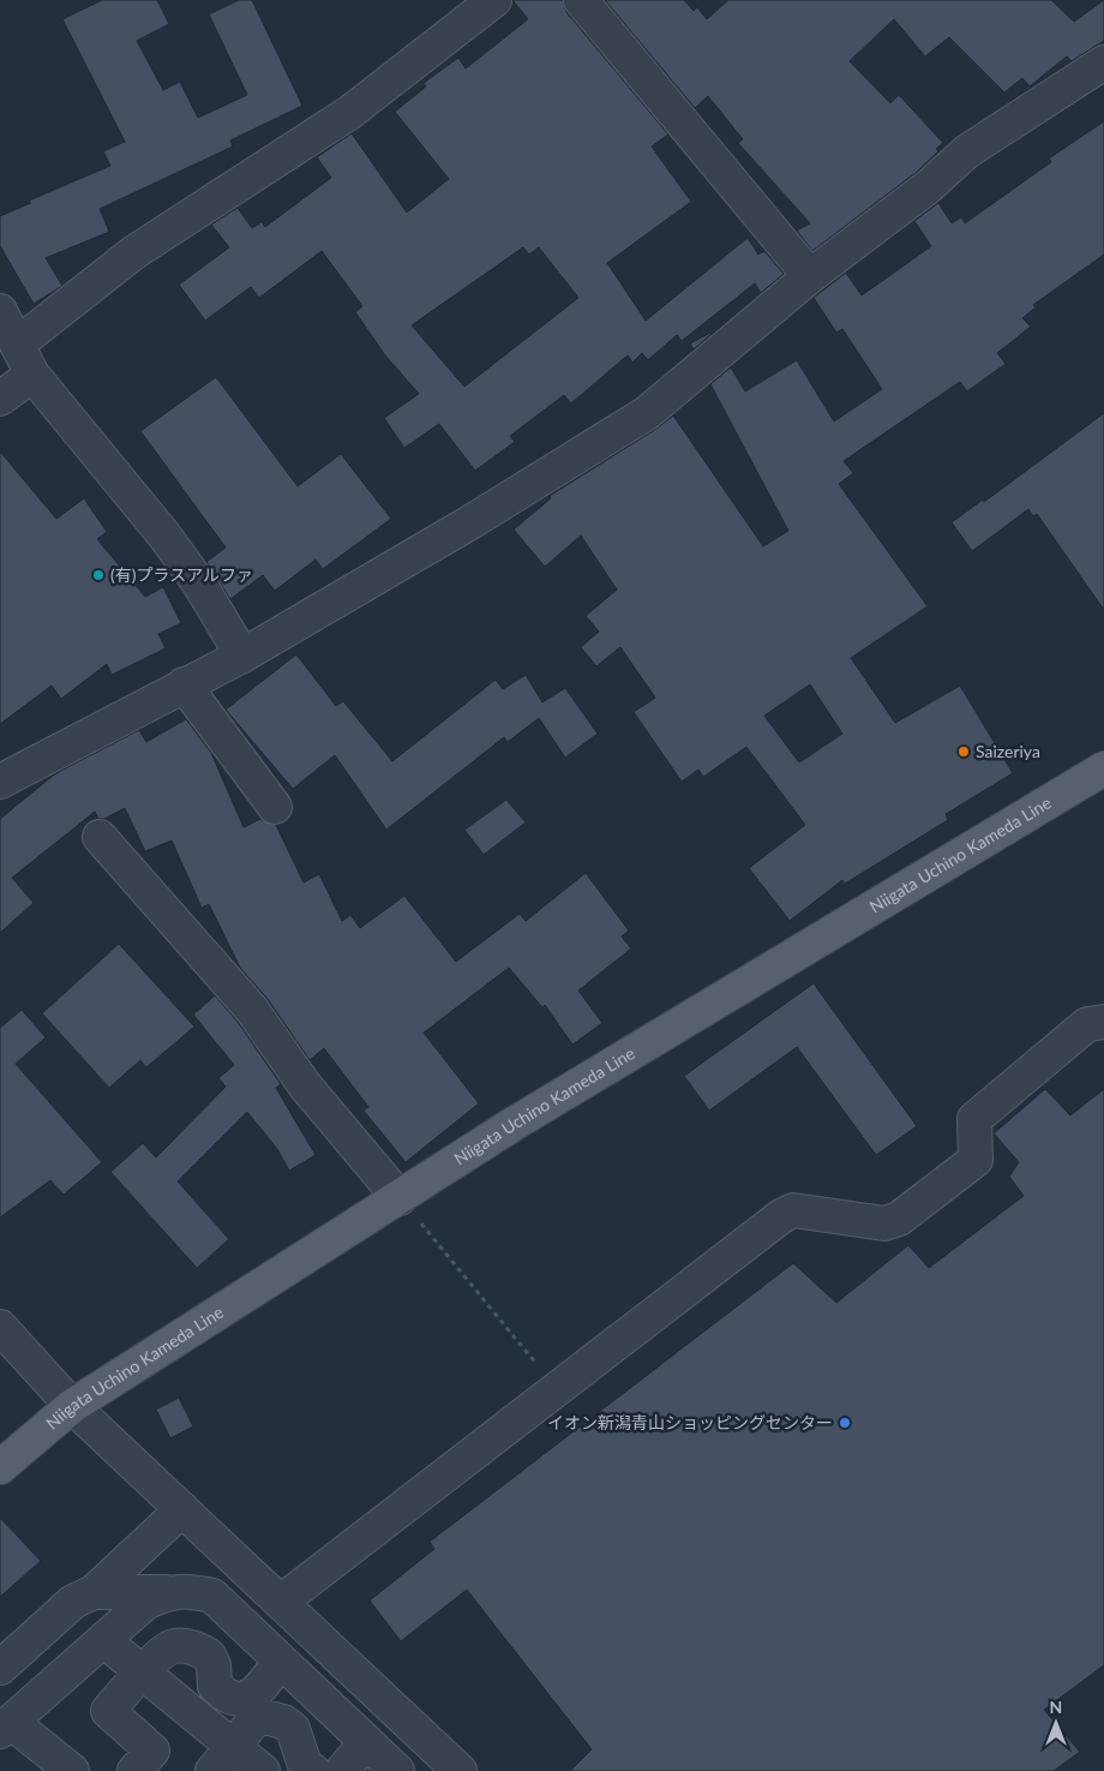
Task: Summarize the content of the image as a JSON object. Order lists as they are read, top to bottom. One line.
{"streets":{"main road":["Niigata Uchino Kameda Line"]},"places":["(有)プラスアルファ","Saizeriya","イオン新潟青山ショッピングセンター"],"north":"top"}
